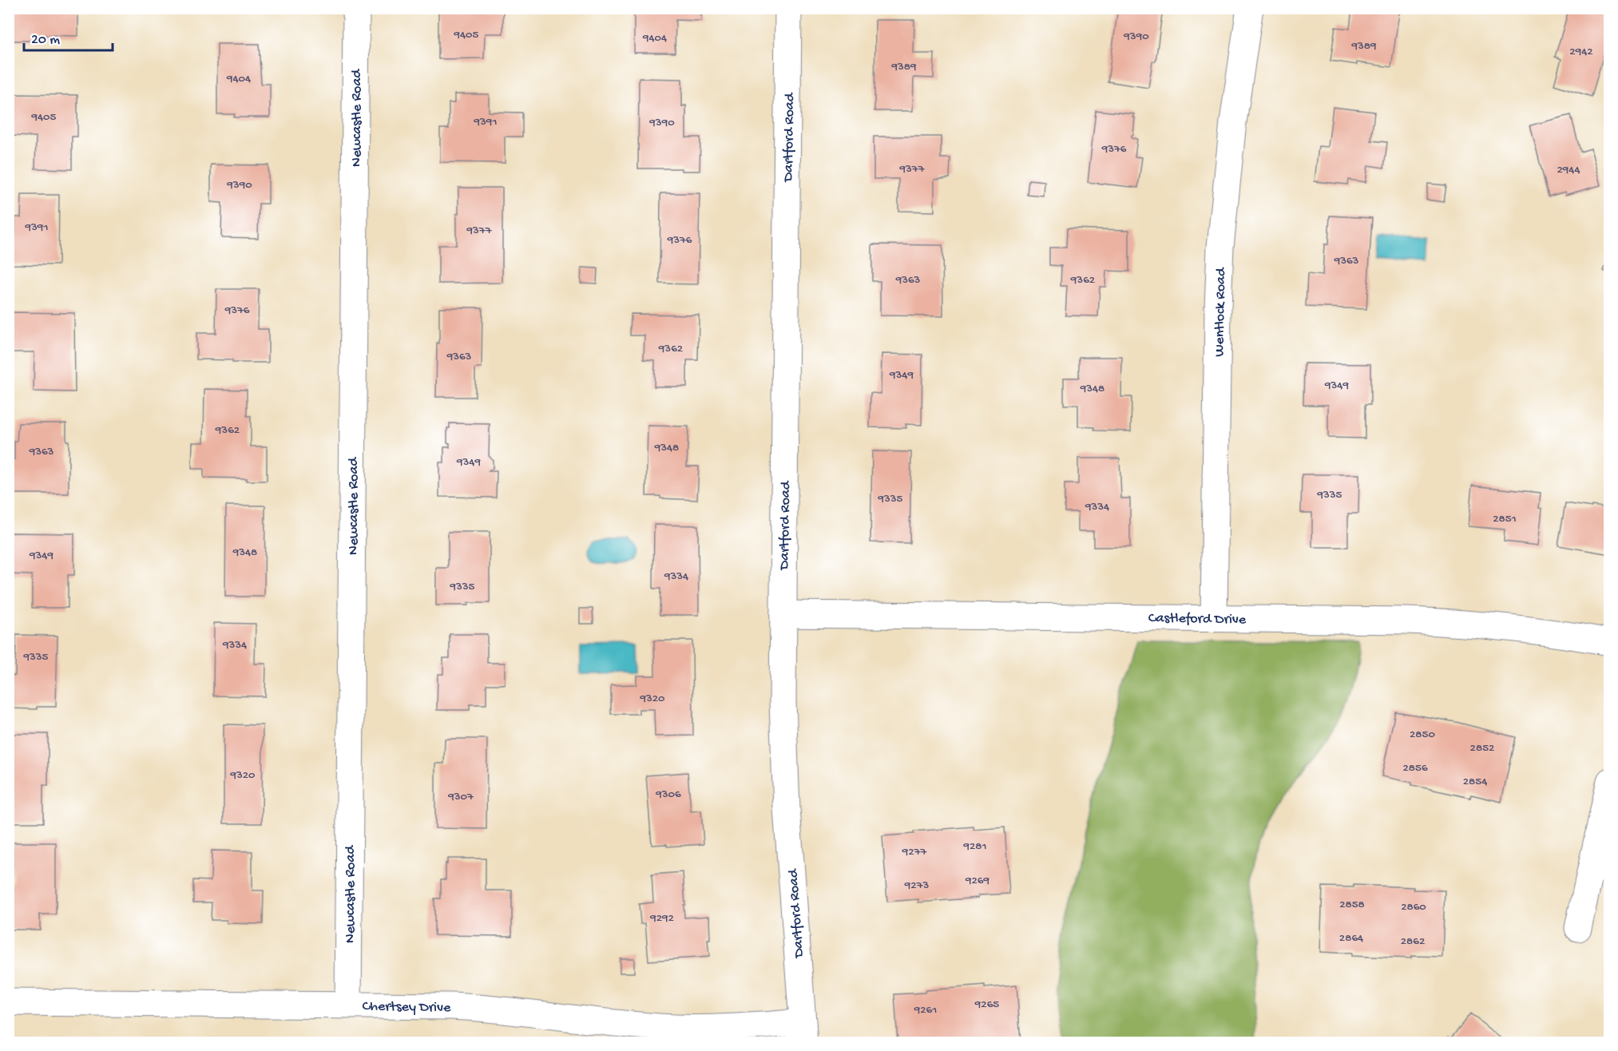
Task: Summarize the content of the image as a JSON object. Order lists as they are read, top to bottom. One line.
{"streets":{"street":["Newcastle Road","Dartford Road","Wentlock Road","Castleford Drive","Chertsey Drive"]},"crossings":[["Newcastle Road","Chertsey Drive"],["Dartford Road","Castleford Drive"],["Dartford Road","Chertsey Drive"],["Wentlock Road","Castleford Drive"]],"house_numbers":["9405","9390","9404","9389","2942","9389","9404","9405","9391","9390","9376","9377","2944","9390","9391","9377","9376","9363","9363","9362","9376","9362","9363","9349","9349","9348","9362","9348","9363","9349","9335","9335","9334","2851","9348","9349","9334","9335","9334","9335","9320","2850","2852","2856","9320","2854","9306","9307","9281","9277","9269","9273","2858","2860","9292","2864","2862","9265","9261"],"scale_bar":"20 m"}
